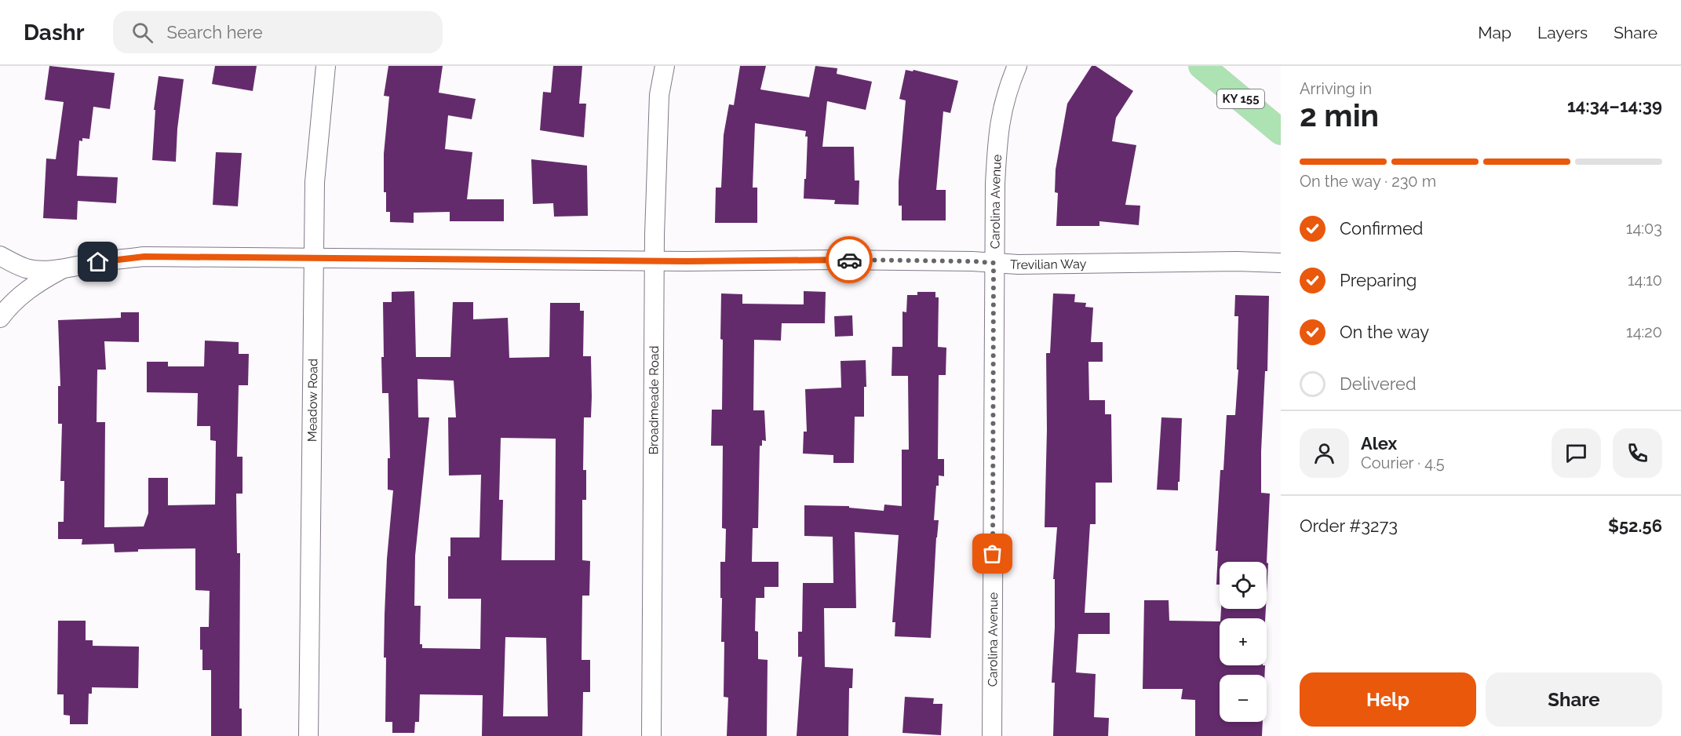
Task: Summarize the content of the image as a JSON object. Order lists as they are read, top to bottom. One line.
{"streets":{"main road":["KY 155"],"street":["Carolina Avenue","Trevilian Way","Meadow Road","Broadmeade Road"]},"crossings":[["Carolina Avenue","Trevilian Way"],["Trevilian Way","Meadow Road"],["Trevilian Way","Broadmeade Road"]],"page":{"header":"Dashr","search":"Search here","nav":["Map","Layers","Share"],"heading":["2 min","Arriving in","14:34–14:39"],"panel":["Alex","Courier · 4.5","Order #3273","$52.56"],"bar":"On the way · 230 m","list":[["Confirmed","14:03"],["Preparing","14:10"],["On the way","14:20"],"Delivered"],"map_buttons":["+","−"],"buttons":["Help","Share"]}}
